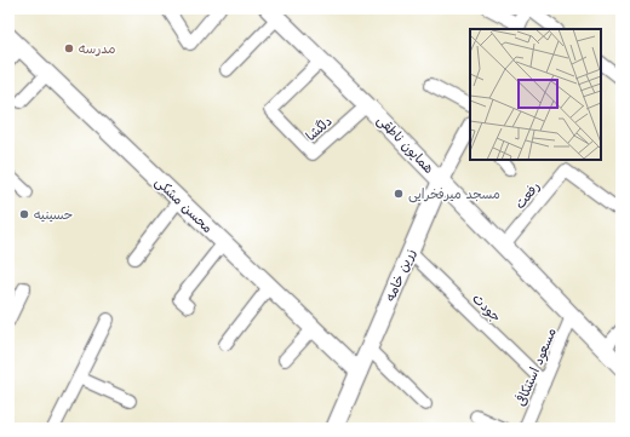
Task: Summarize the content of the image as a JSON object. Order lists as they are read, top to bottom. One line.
{"streets":{"main road":["همایون ناطقی","محسن مشکی","زرین خامه"],"street":["دلگشا","رفعت","جودت","مسعود استنکافی"]},"crossings":[["دلگشا","همایون ناطقی"],["همایون ناطقی","رفعت"],["همایون ناطقی","زرین خامه"],["همایون ناطقی","مسعود استنکافی"],["محسن مشکی","زرین خامه"],["زرین خامه","جودت"],["جودت","مسعود استنکافی"]],"places":["مدرسه","مسجد میرفخرایی","حسینیه"]}
